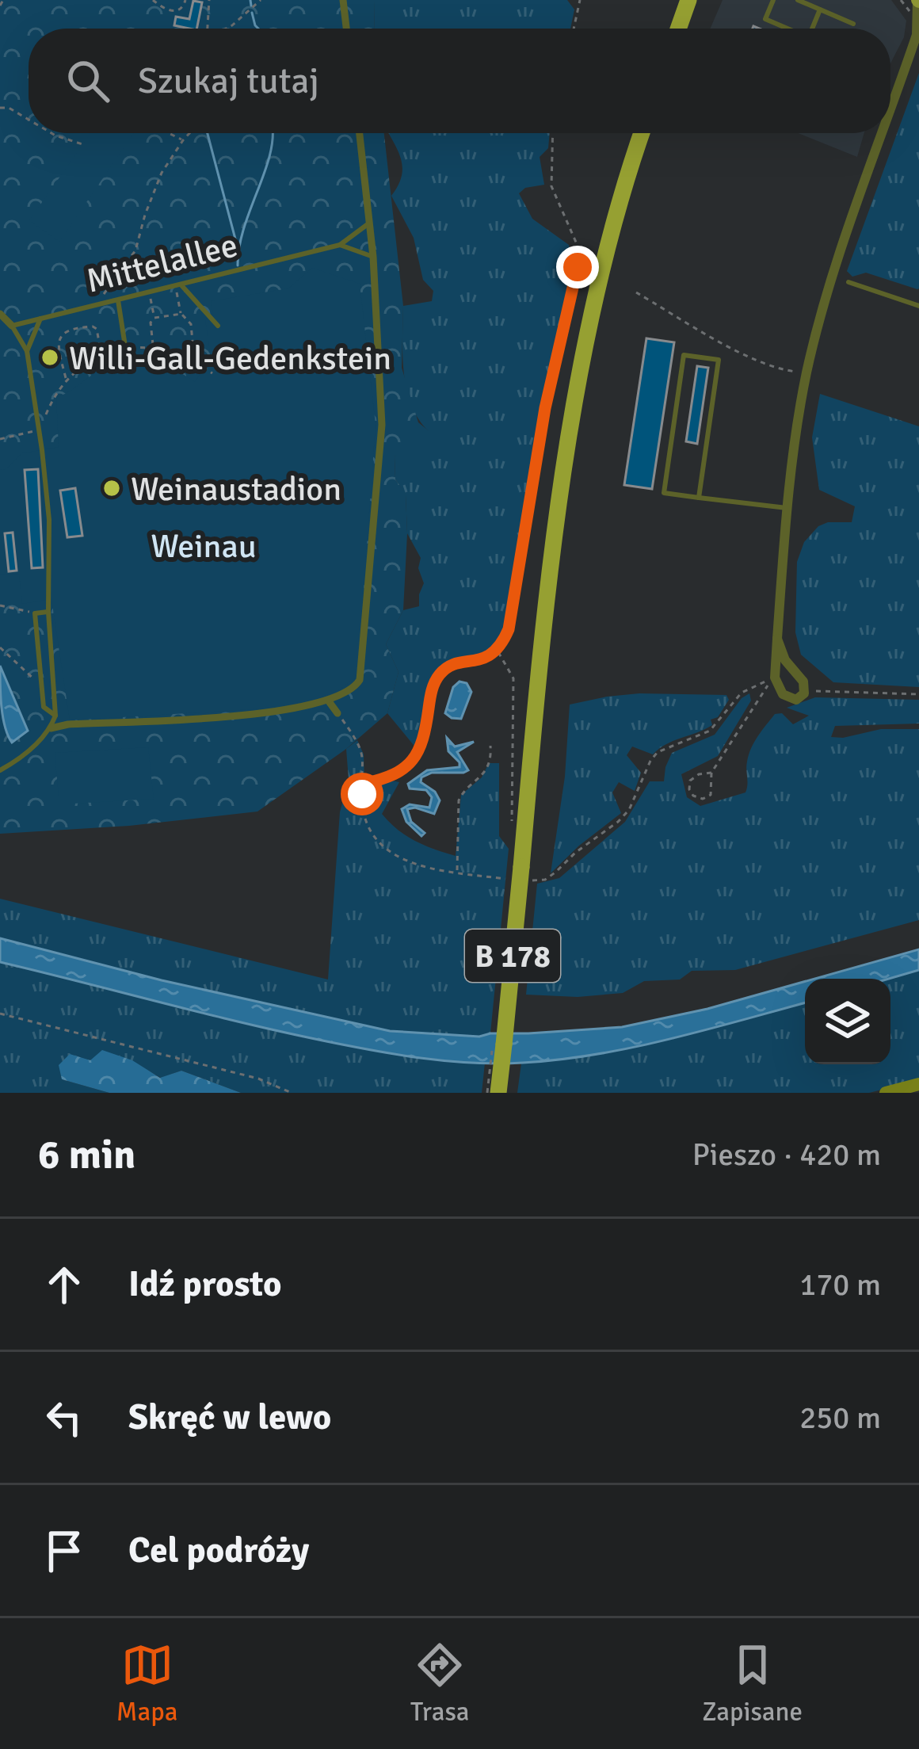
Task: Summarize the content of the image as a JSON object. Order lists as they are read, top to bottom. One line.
{"streets":{"highway":["B 178"],"lane":["Mittelallee"]},"parks":["Weinau"],"places":["Willi-Gall-Gedenkstein","Weinaustadion"],"page":{"search":"Szukaj tutaj","heading":["6 min","Pieszo · 420 m"],"list":[["Idź prosto","170 m"],["Skręć w lewo","250 m"],"Cel podróży"],"nav":["Mapa","Trasa","Zapisane"]}}
